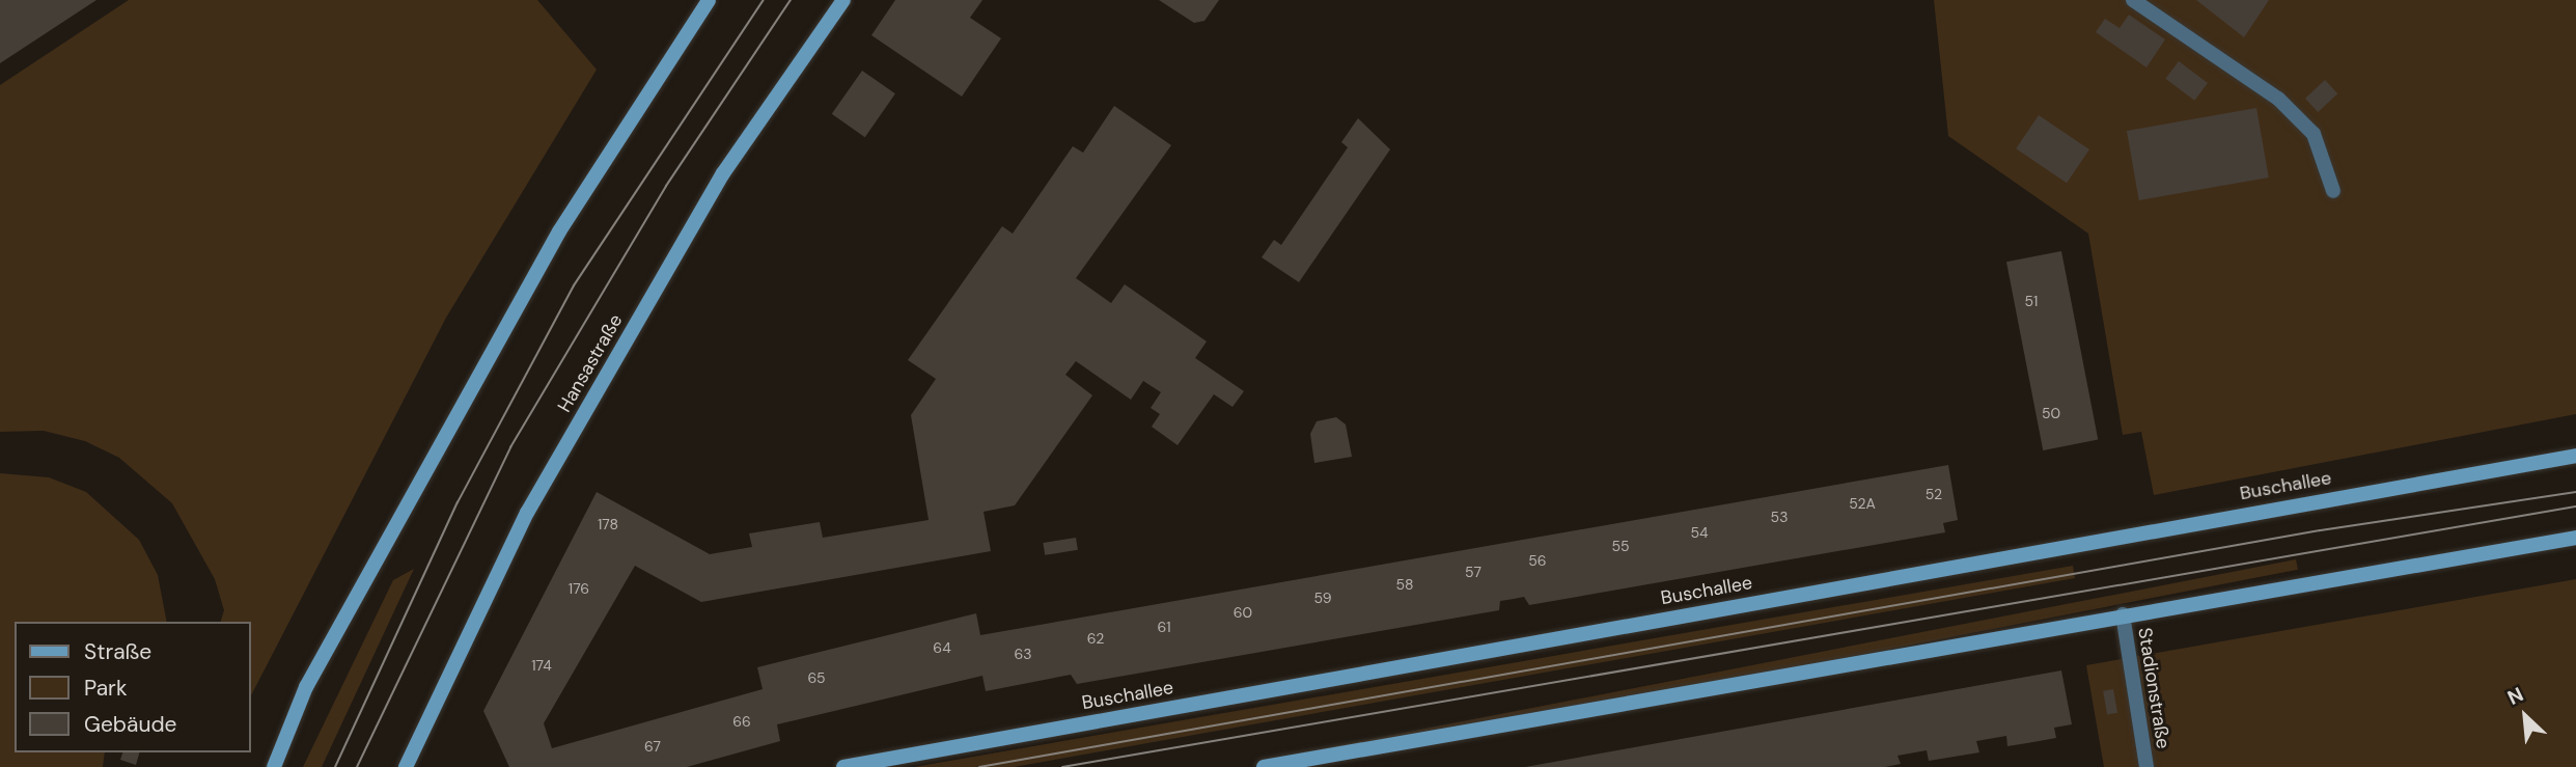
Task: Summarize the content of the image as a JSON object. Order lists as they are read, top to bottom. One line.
{"streets":{"main road":["Hansastraße","Buschallee"],"lane":["Stadionstraße"]},"house_numbers":["51","50","52","52A","53","178","54","55","56","57","58","176","59","60","61","62","64","63","174","65","66","67"],"legend":["Straße","Park","Gebäude"],"north":"top left"}
